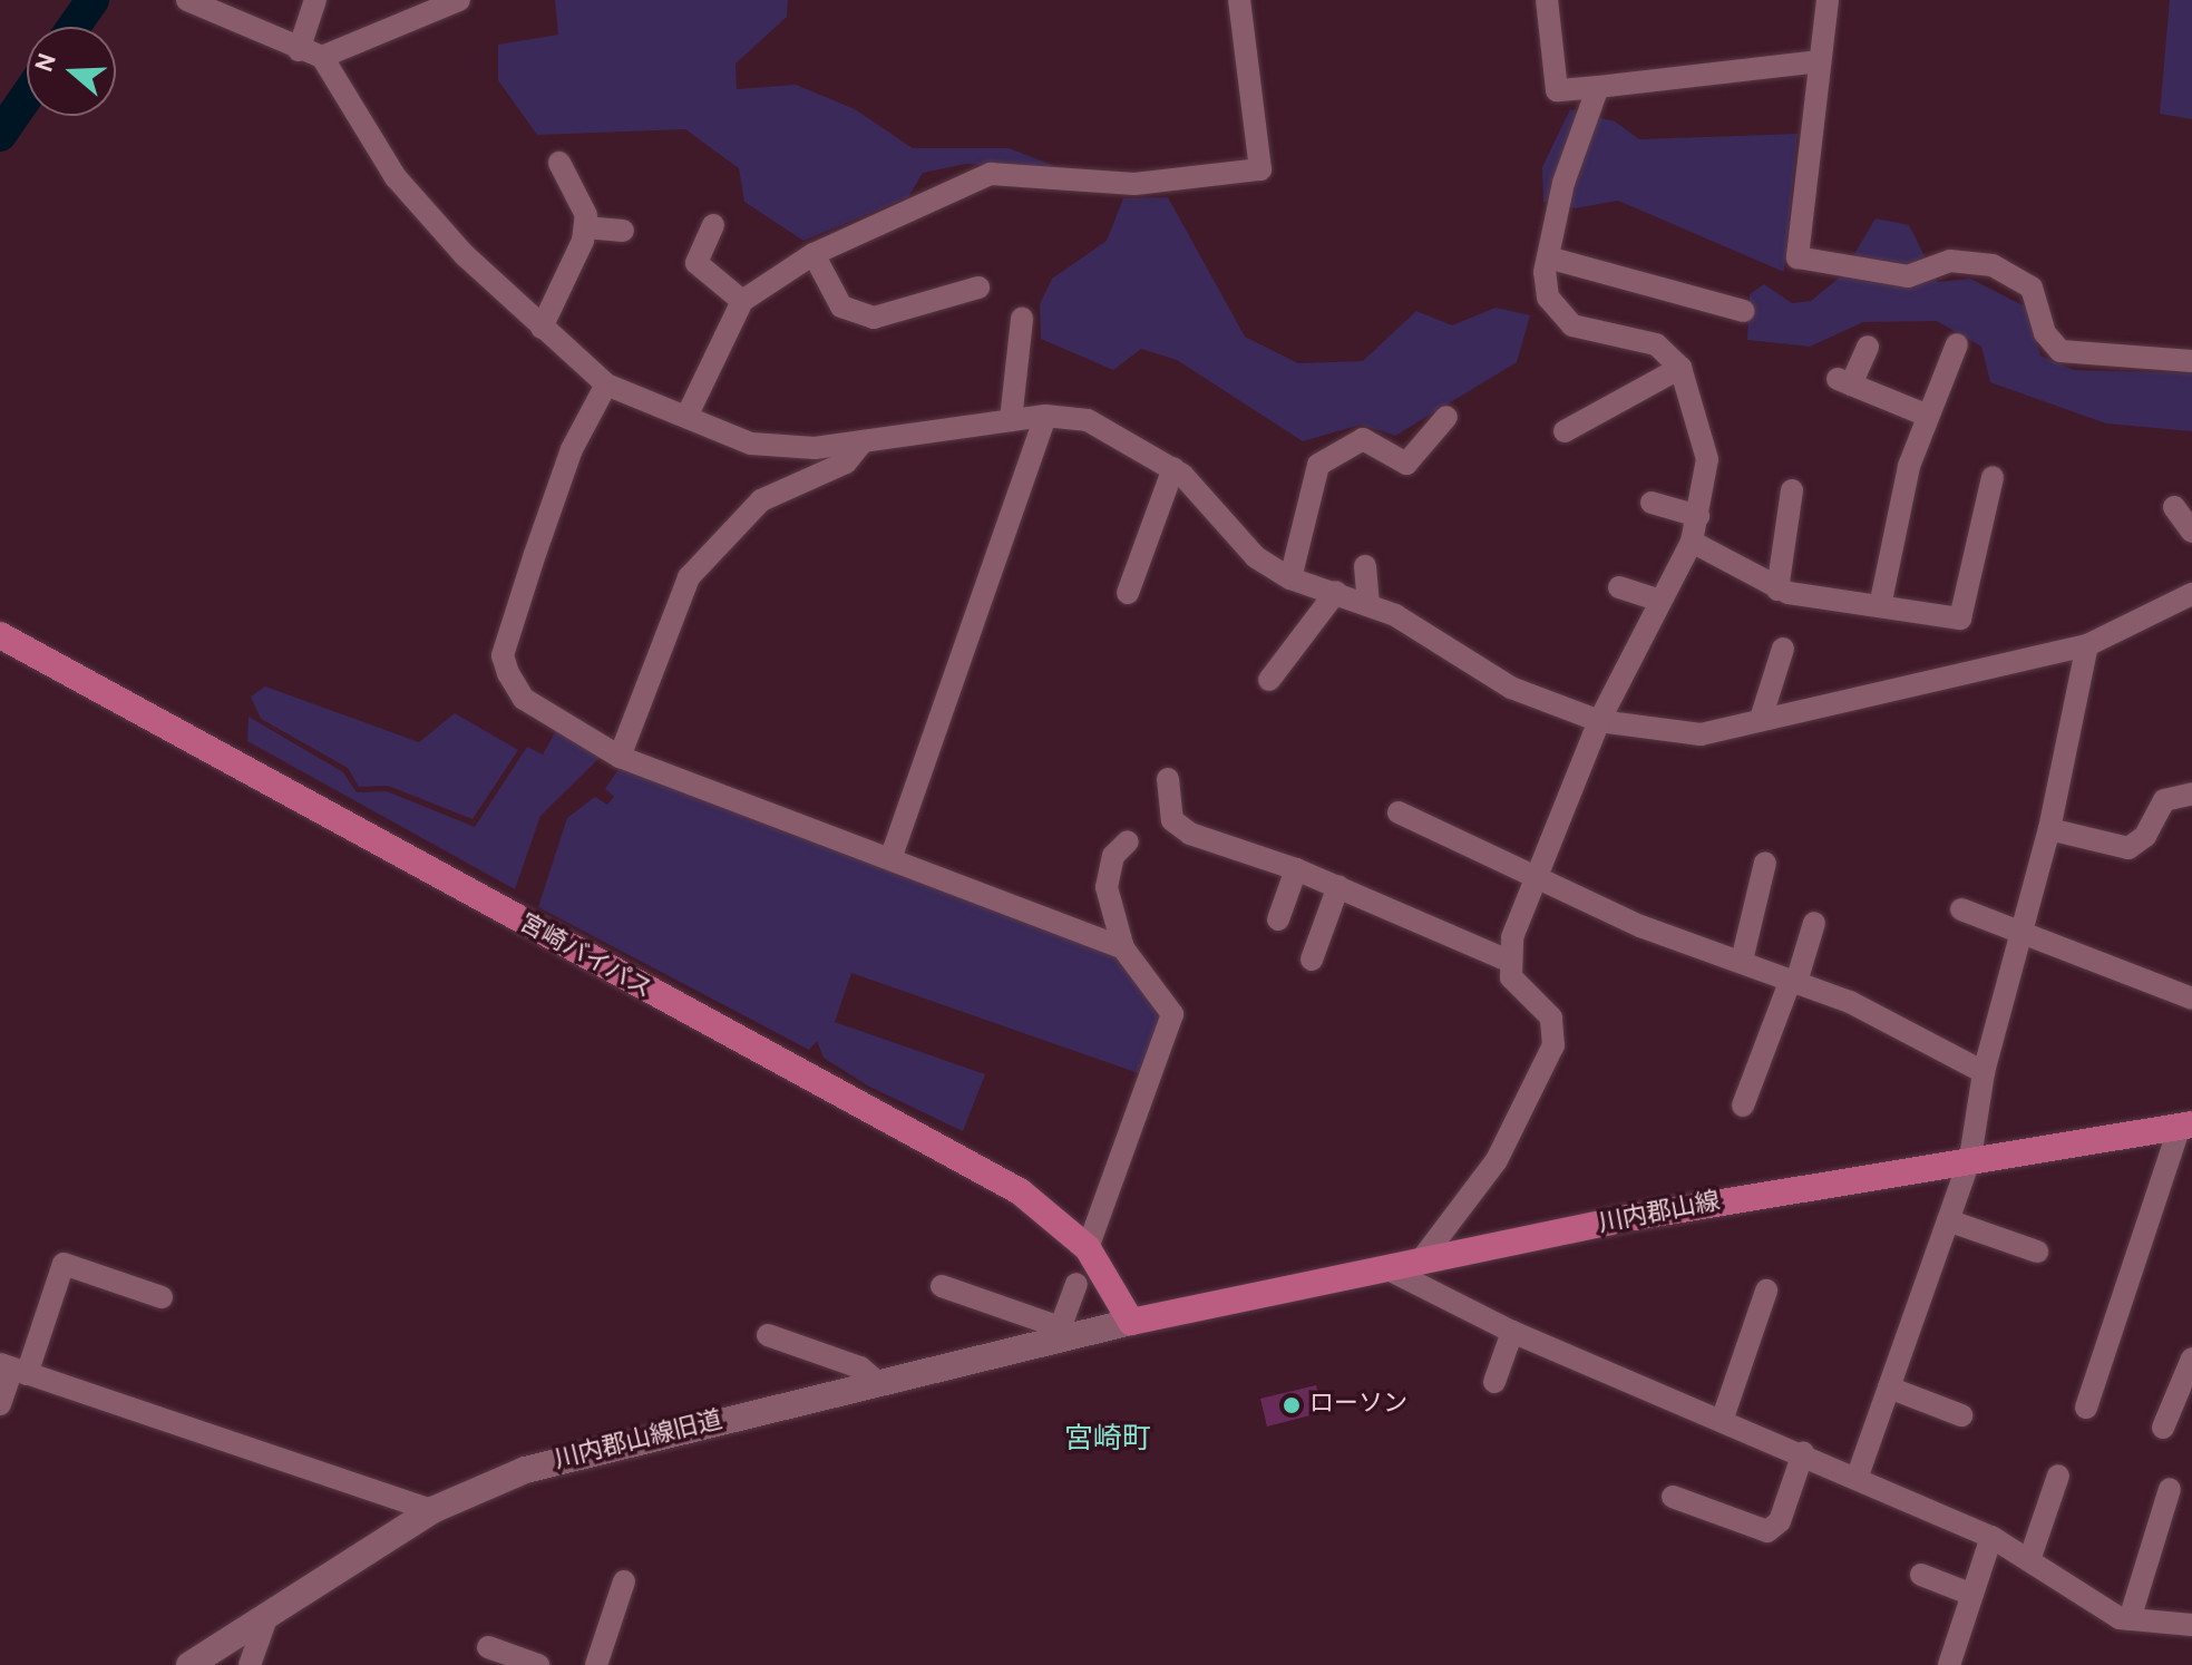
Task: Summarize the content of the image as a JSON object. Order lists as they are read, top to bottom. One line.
{"streets":{"main road":["宮崎バイパス","川内郡山線"],"street":["川内郡山線旧道"]},"crossings":[["宮崎バイパス","川内郡山線"],["宮崎バイパス","川内郡山線旧道"],["川内郡山線","川内郡山線旧道"]],"districts":["宮崎町"],"places":["ローソン"],"north":"left"}
